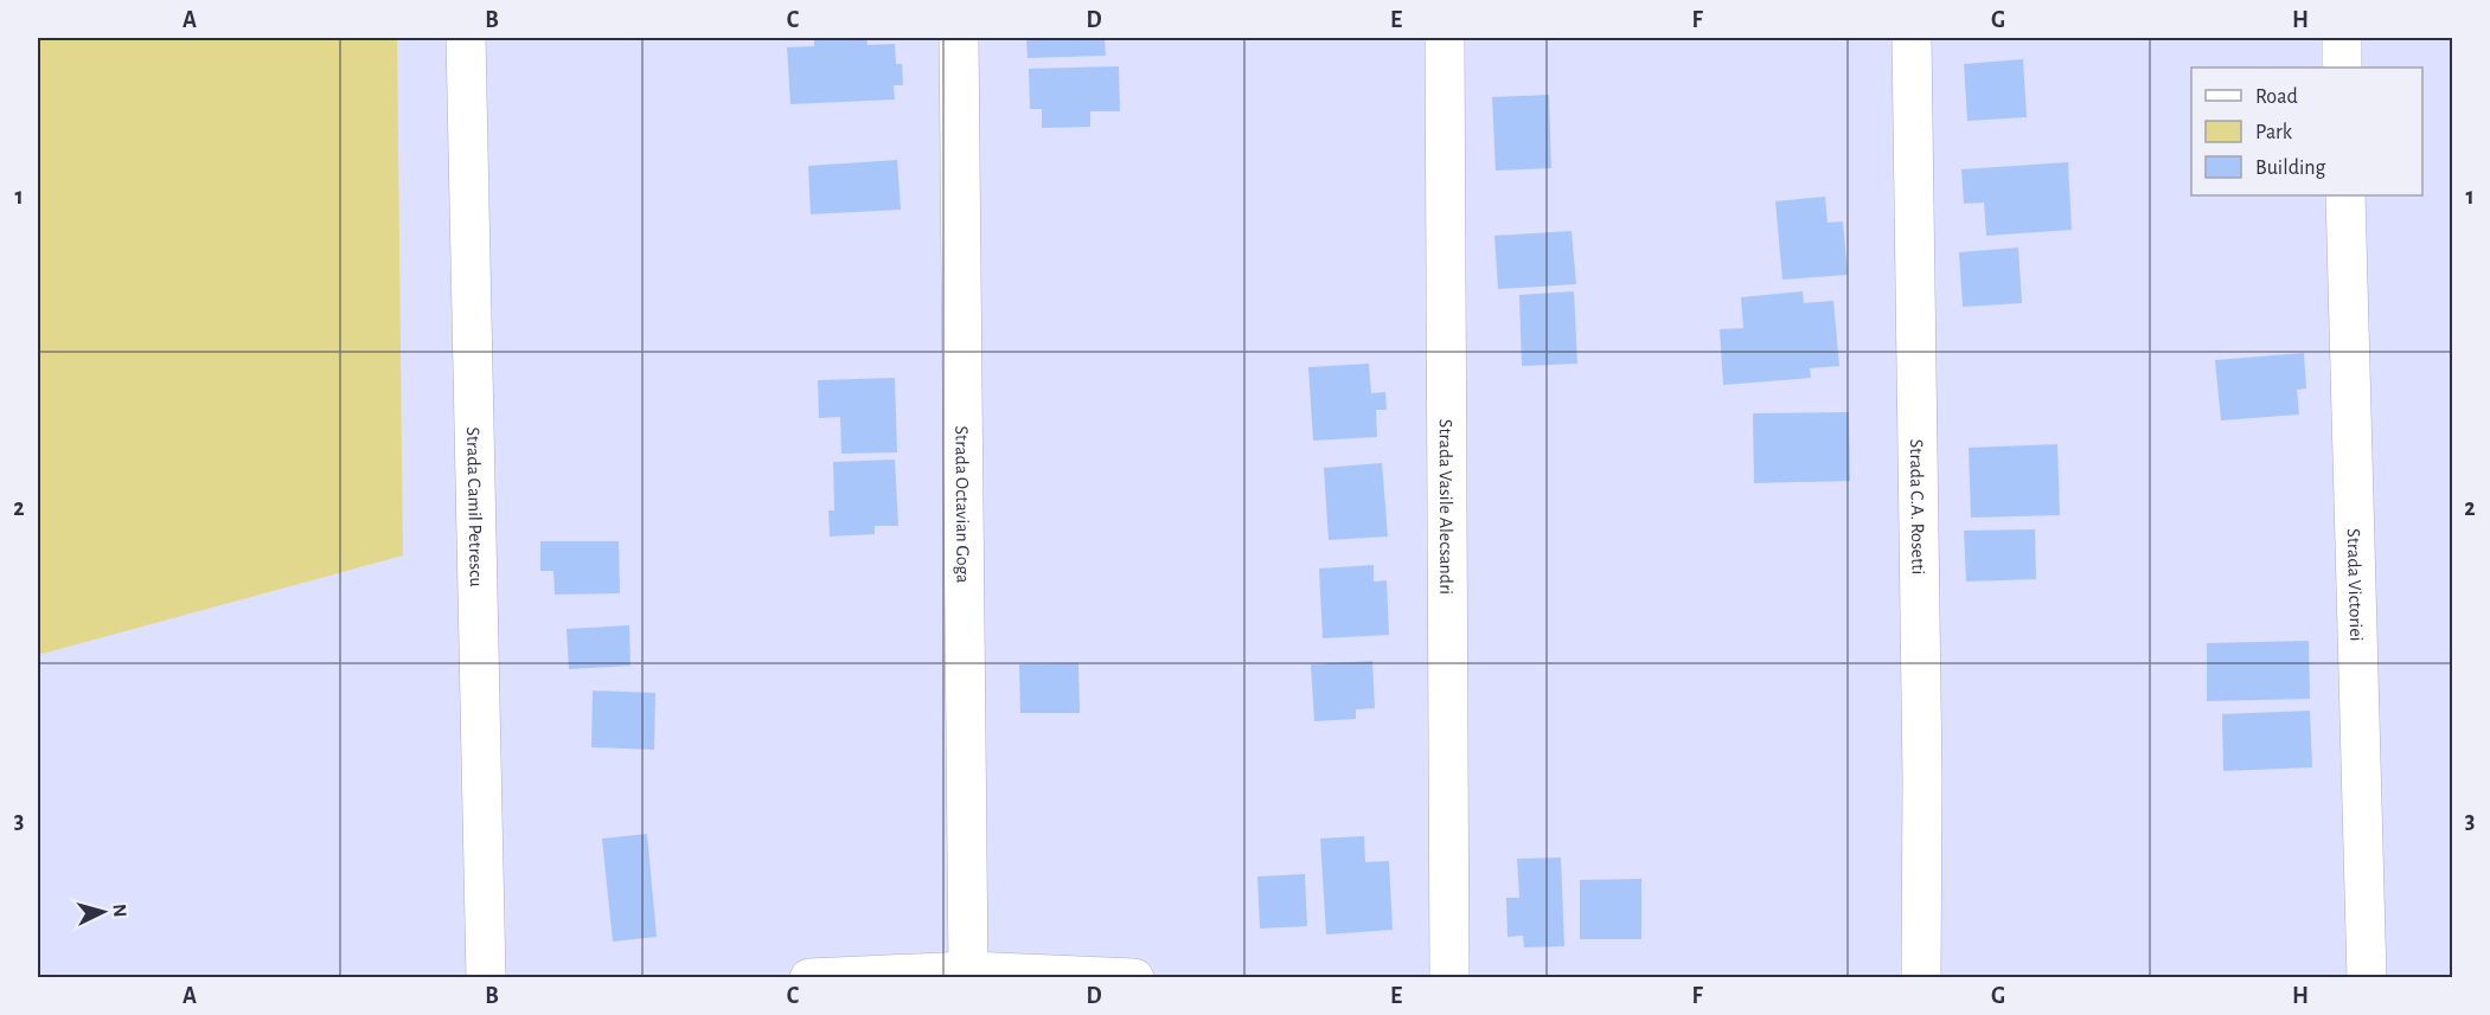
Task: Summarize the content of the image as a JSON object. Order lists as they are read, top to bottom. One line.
{"streets":{"street":["Strada Octavian Goga","Strada Camil Petrescu","Strada Vasile Alecsandri","Strada C.A. Rosetti","Strada Victoriei"]},"legend":["Road","Park","Building"],"north":"right","grid":{"columns":["A","B","C","D","E","F","G","H"],"rows":["1","2","3"]}}
